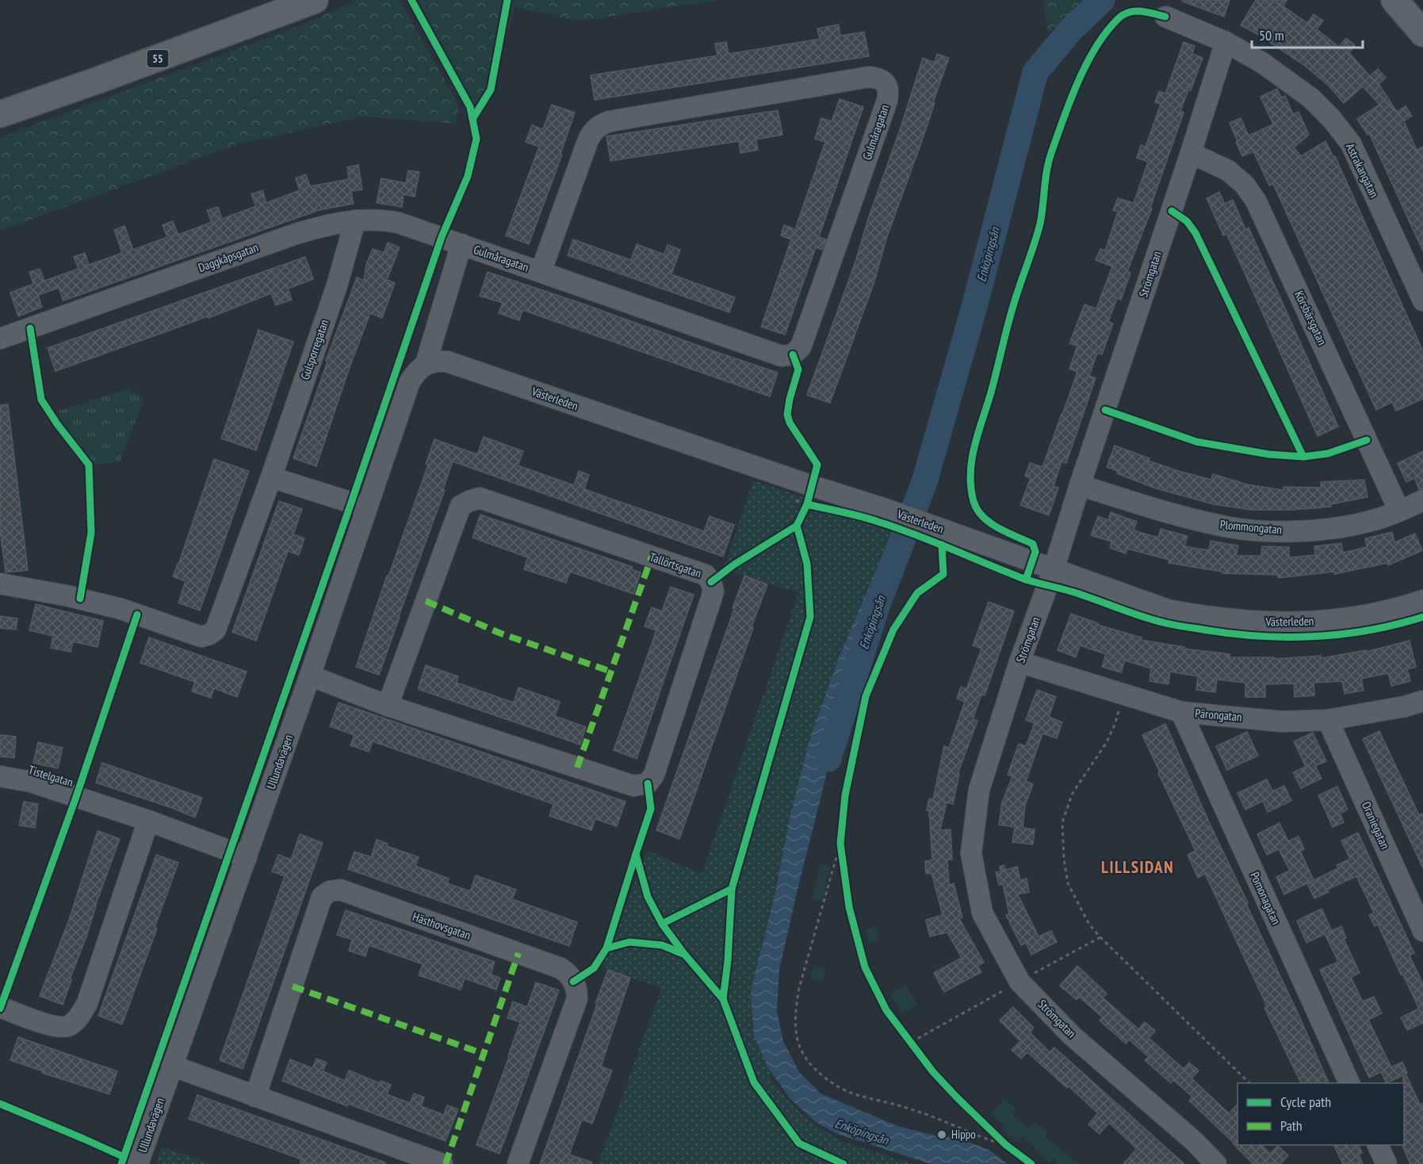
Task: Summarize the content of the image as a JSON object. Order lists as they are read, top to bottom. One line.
{"streets":{"main road":["55"],"street":["Gulmåragatan","Astrakangatan","Daggkåpsgatan","Strömgatan","Körsbärsgatan","Gulsporregatan","Västerleden","Plommongatan","Tallörtsgatan","Pärongatan","Ullundavägen","Tistelgatan","Oraniegatan","Pomonagatan","Hästhovsgatan"]},"crossings":[["Gulmåragatan","Daggkåpsgatan"],["Astrakangatan","Strömgatan"],["Daggkåpsgatan","Gulsporregatan"],["Strömgatan","Körsbärsgatan"],["Strömgatan","Västerleden"],["Strömgatan","Plommongatan"],["Strömgatan","Pärongatan"],["Körsbärsgatan","Plommongatan"],["Västerleden","Ullundavägen"],["Tallörtsgatan","Ullundavägen"],["Pärongatan","Oraniegatan"],["Pärongatan","Pomonagatan"],["Ullundavägen","Tistelgatan"]],"districts":["LILLSIDAN"],"water":["Enköpingsån"],"places":["Hippo"],"legend":["Cycle path","Path"],"scale_bar":"50 m"}
